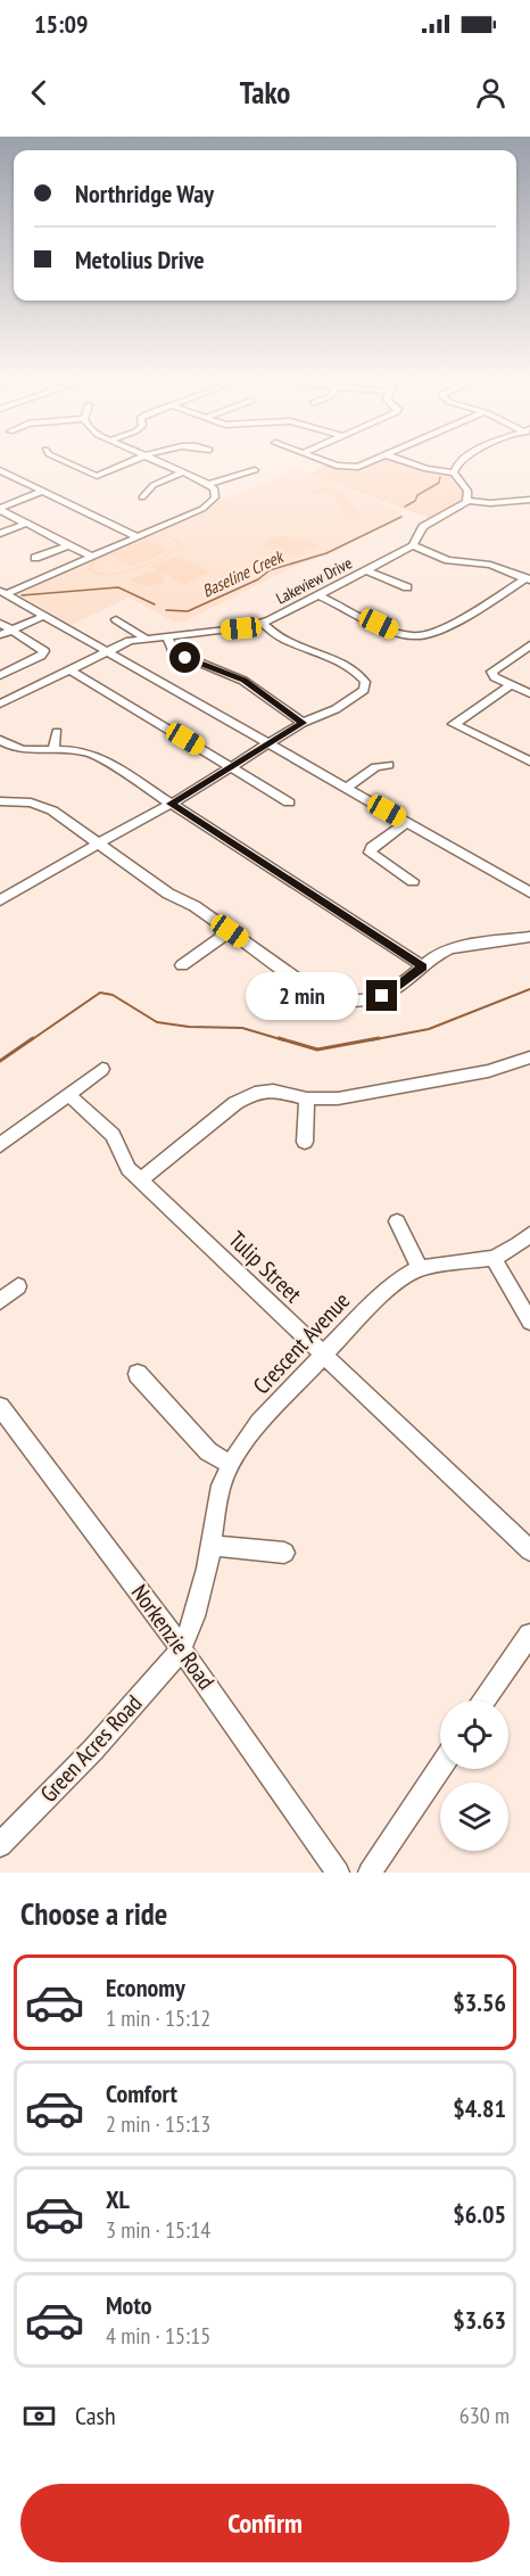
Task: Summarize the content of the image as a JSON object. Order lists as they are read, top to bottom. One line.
{"streets":{"street":["Lakeview Drive","Tulip Street","Crescent Avenue","Norkenzie Road","Green Acres Road"]},"crossings":[["Tulip Street","Crescent Avenue"],["Crescent Avenue","Norkenzie Road"],["Crescent Avenue","Green Acres Road"],["Norkenzie Road","Green Acres Road"]],"water":["Baseline Creek"],"page":{"status":"15:09","header":"Tako","banner":["Northridge Way","Metolius Drive"],"bubble":"2 min","heading":"Choose a ride","list":[{"name":"Economy","note":"1 min · 15:12","value":"$3.56"},{"name":"Comfort","note":"2 min · 15:13","value":"$4.81"},{"name":"XL","note":"3 min · 15:14","value":"$6.05"},{"name":"Moto","note":"4 min · 15:15","value":"$3.63"}],"pay":["Cash","630 m"],"buttons":"Confirm"}}
